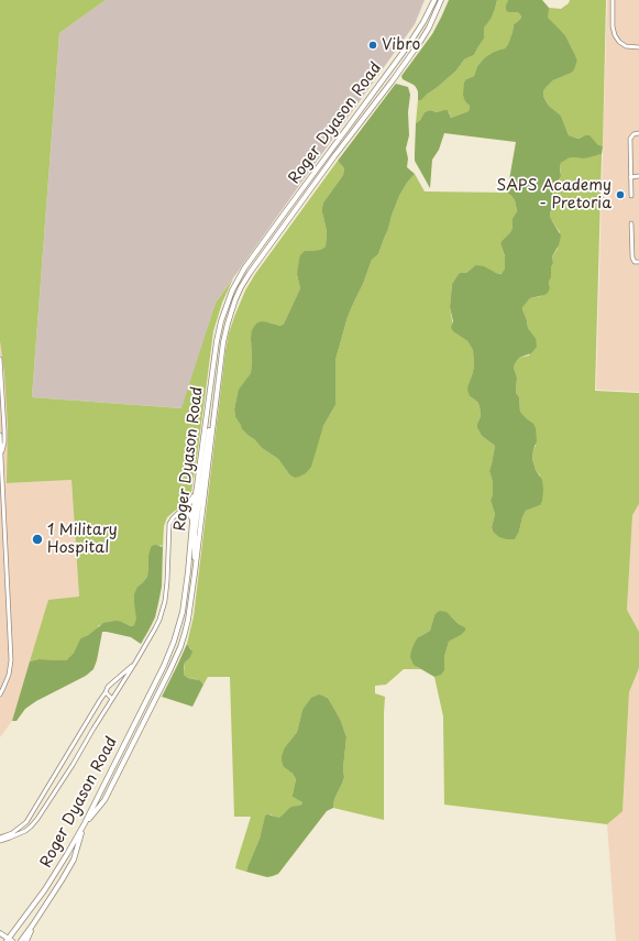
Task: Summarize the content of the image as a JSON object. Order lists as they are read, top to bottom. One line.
{"streets":{"main road":["Roger Dyason Road"]},"places":["Vibro","SAPS Academy - Pretoria","1 Military Hospital"]}
